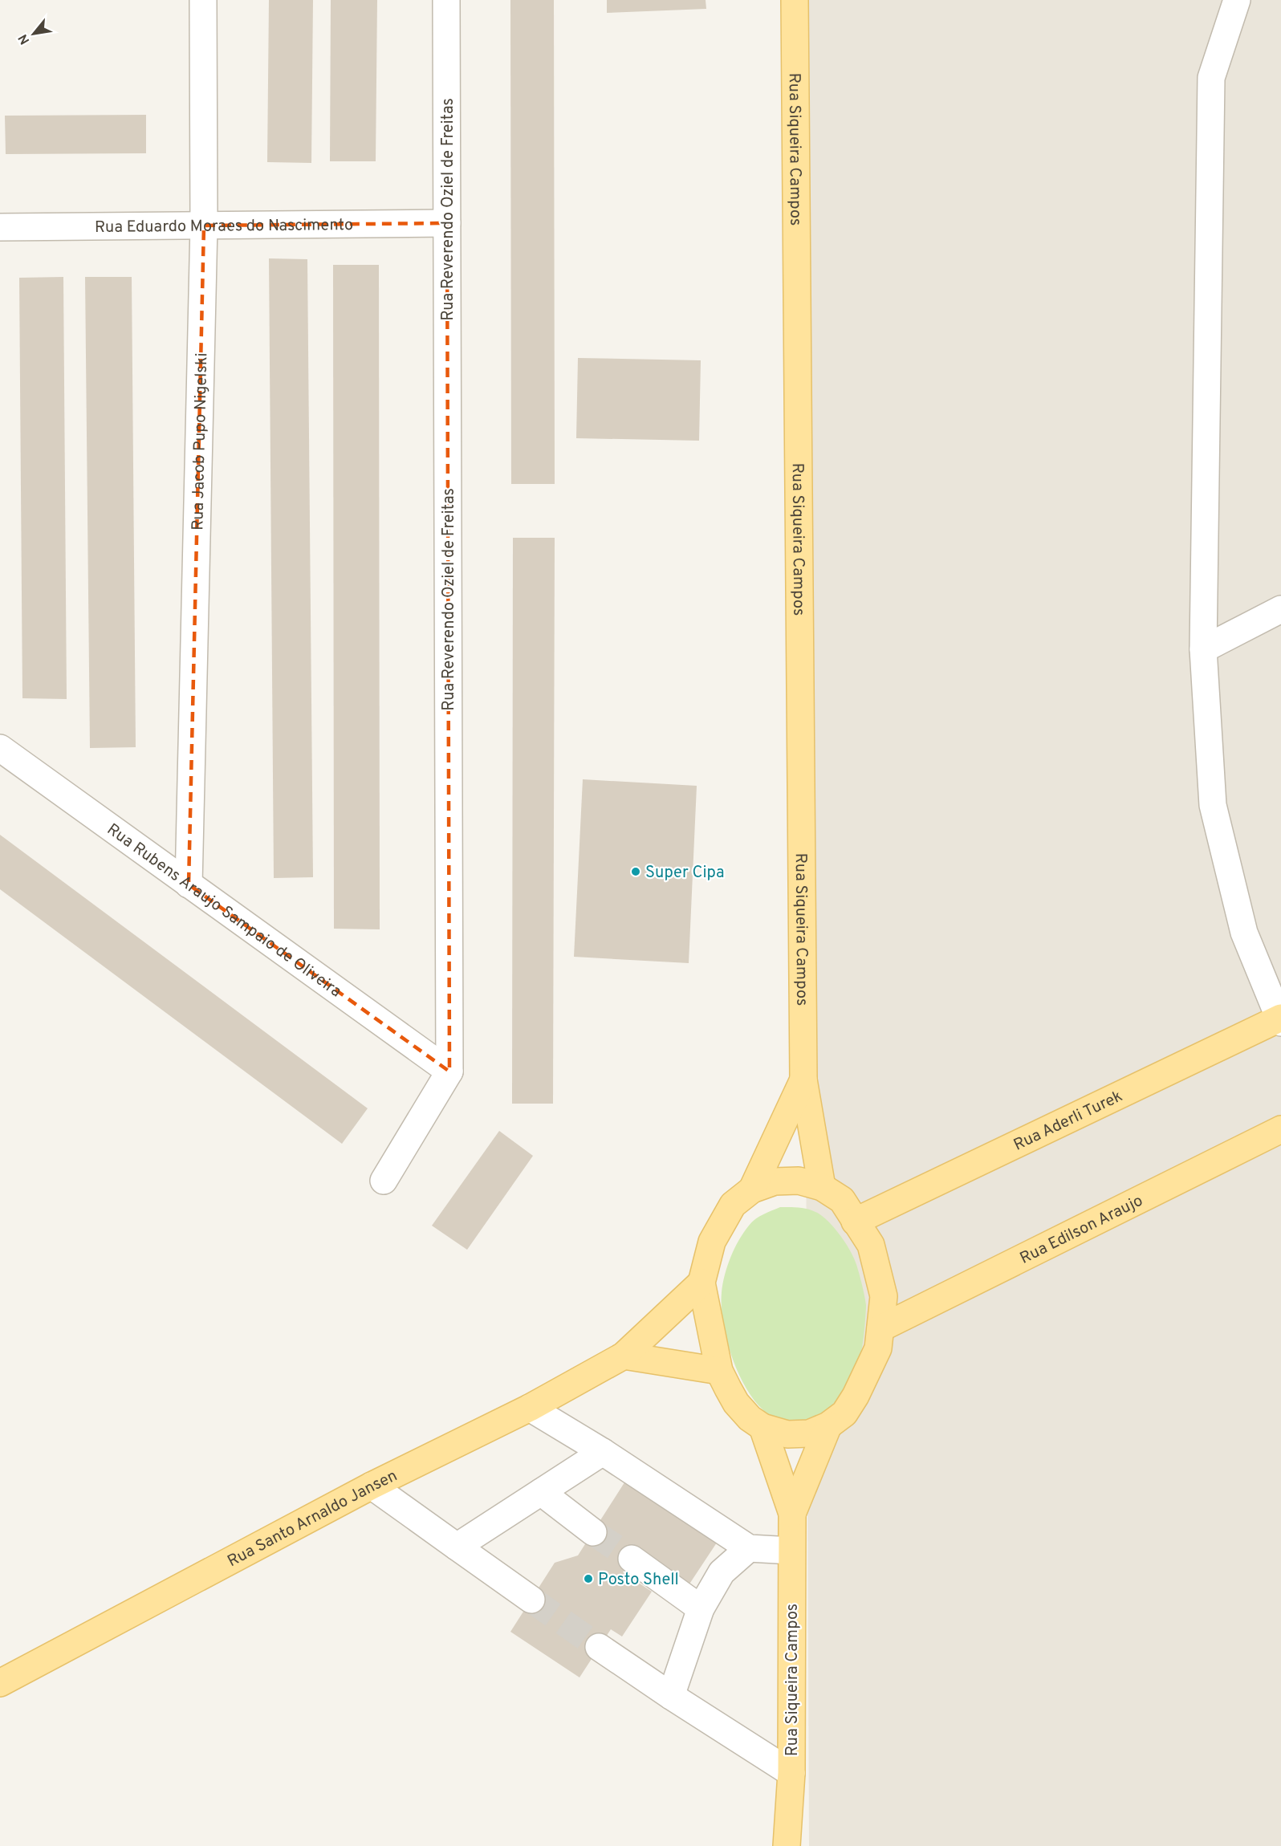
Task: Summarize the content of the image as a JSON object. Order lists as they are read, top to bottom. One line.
{"streets":{"main road":["Rua Siqueira Campos","Rua Aderli Turek","Rua Edilson Araujo","Rua Santo Arnaldo Jansen"],"street":["Rua Reverendo Oziel de Freitas","Rua Eduardo Moraes do Nascimento","Rua Jacob Pupo Nigelski","Rua Rubens Araujo Sampaio de Oliveira"]},"crossings":[["Rua Reverendo Oziel de Freitas","Rua Eduardo Moraes do Nascimento"],["Rua Reverendo Oziel de Freitas","Rua Rubens Araujo Sampaio de Oliveira"],["Rua Eduardo Moraes do Nascimento","Rua Jacob Pupo Nigelski"],["Rua Jacob Pupo Nigelski","Rua Rubens Araujo Sampaio de Oliveira"]],"places":["Super Cipa","Posto Shell"],"north":"bottom left"}
